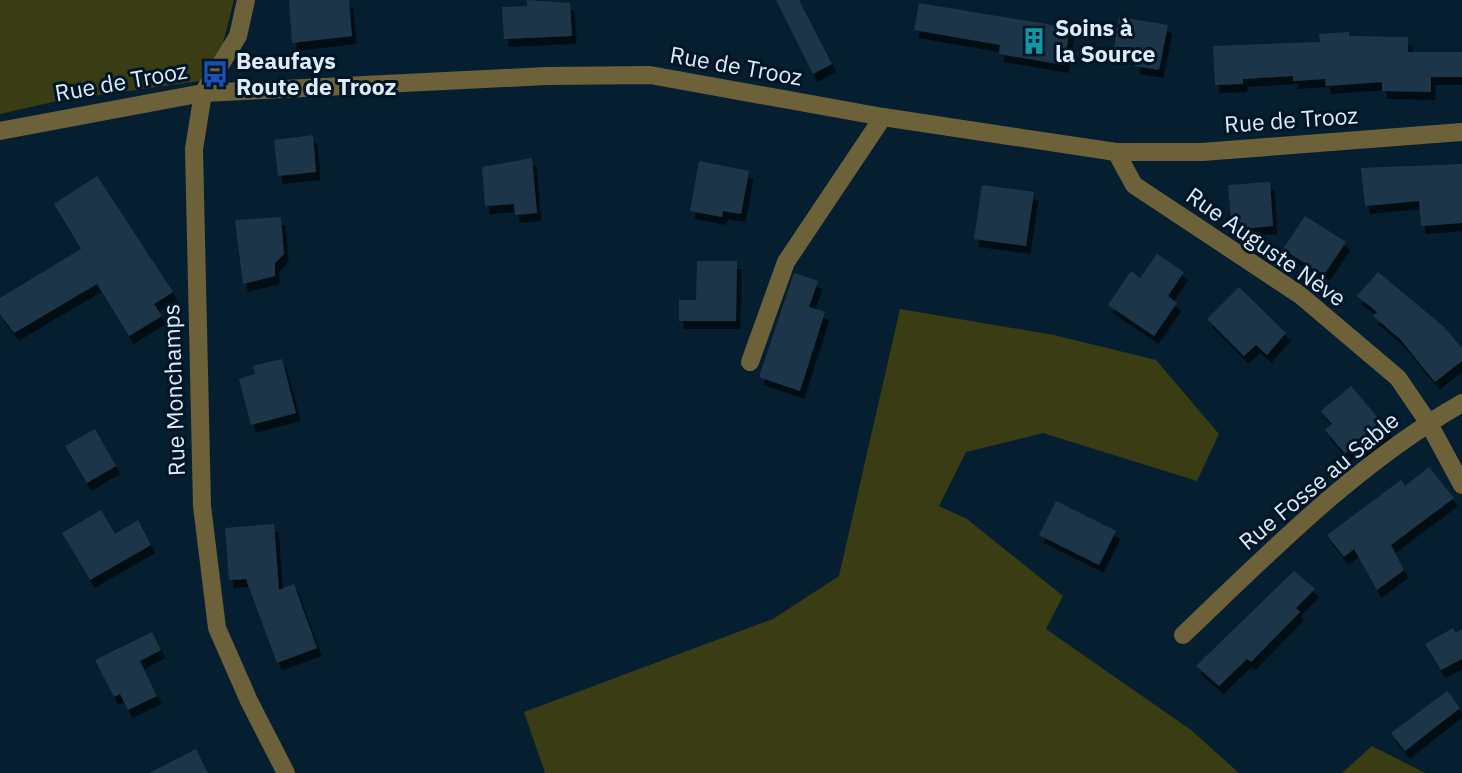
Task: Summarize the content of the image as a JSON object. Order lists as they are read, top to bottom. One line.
{"streets":{"street":["Rue de Trooz","Rue Auguste Nève","Rue Monchamps","Rue Fosse au Sable"]},"crossings":[["Rue de Trooz","Rue Auguste Nève"],["Rue de Trooz","Rue Monchamps"],["Rue Auguste Nève","Rue Fosse au Sable"]],"places":{"building":["Soins à la Source"],"bus stop":["Beaufays Route de Trooz"]}}
